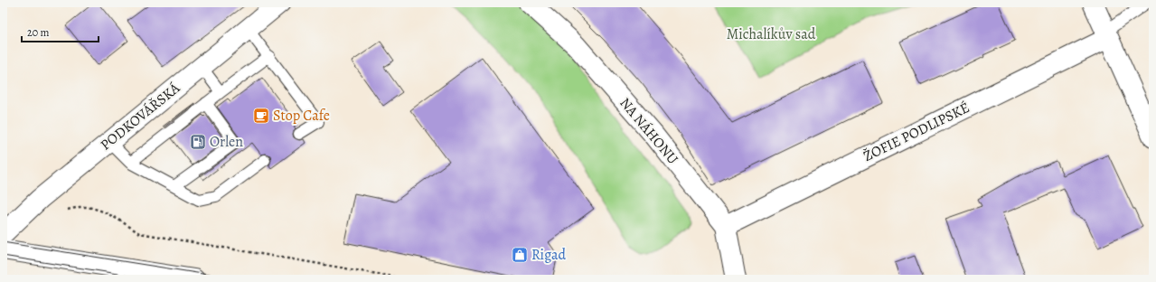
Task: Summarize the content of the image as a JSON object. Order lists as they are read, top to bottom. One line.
{"streets":{"street":["PODKOVÁŘSKÁ","NA NÁHONU","ŽOFIE PODLIPSKÉ"]},"crossings":[["NA NÁHONU","ŽOFIE PODLIPSKÉ"]],"parks":["Michalíkův sad"],"places":{"cafe":["Stop Cafe"],"fuel station":["Orlen"],"shop":["Rigad"]},"scale_bar":"20 m"}
